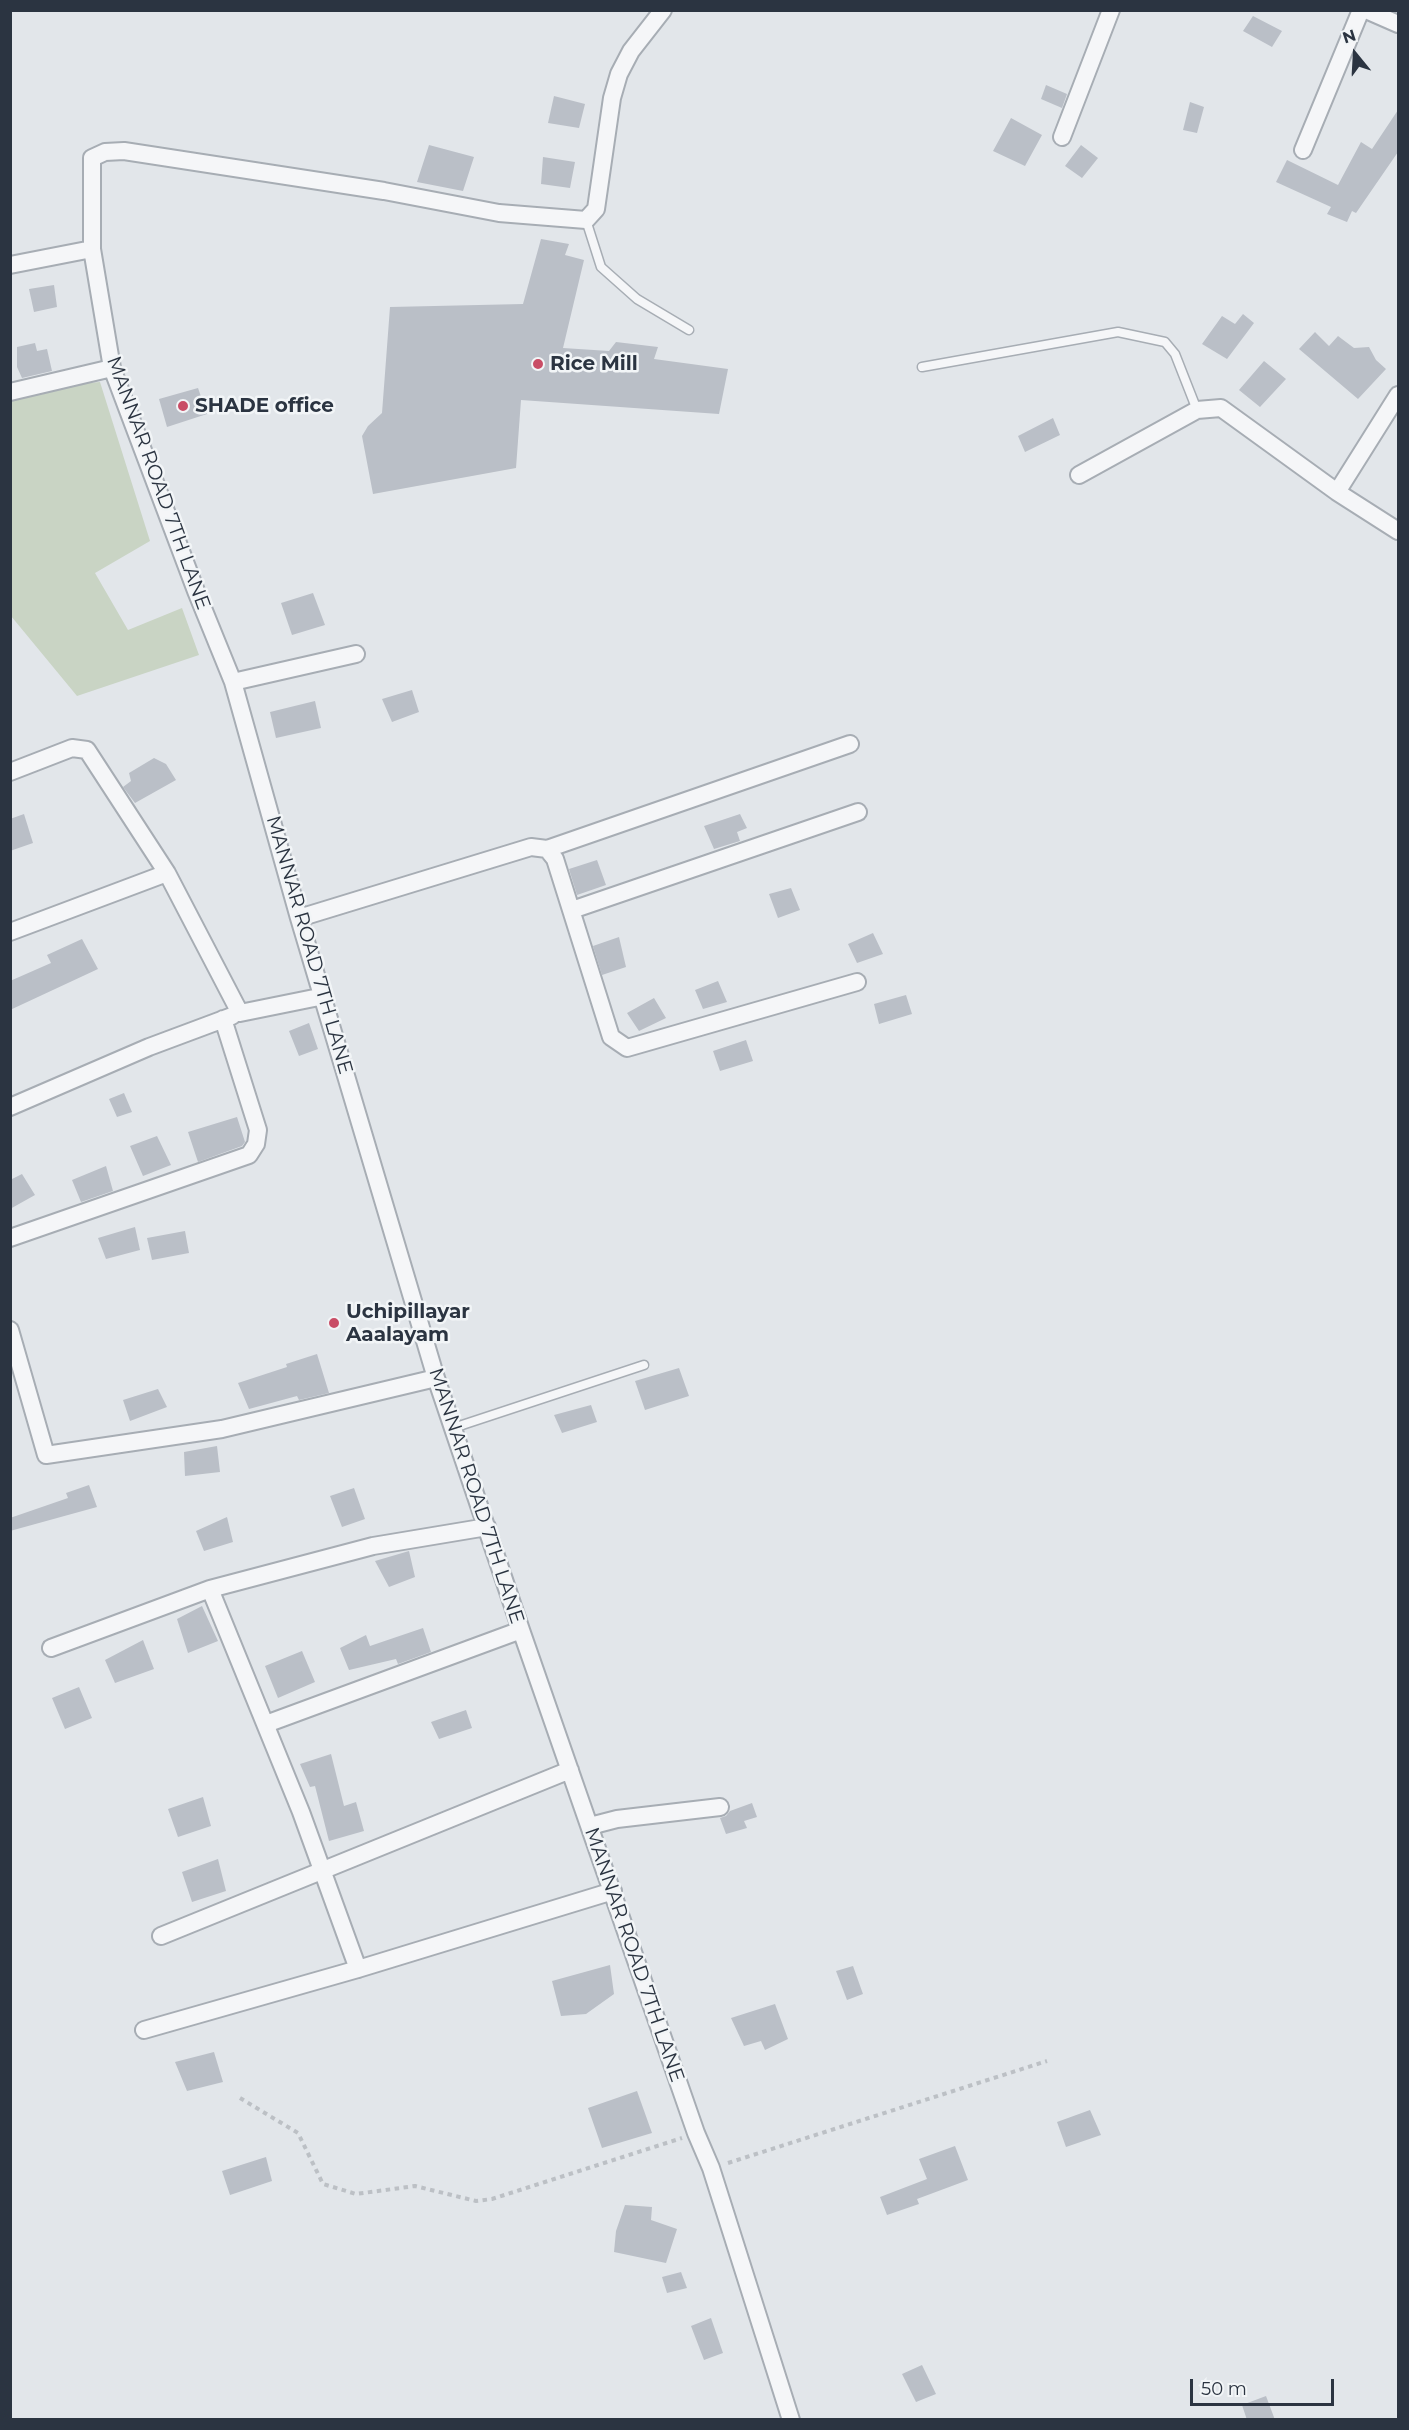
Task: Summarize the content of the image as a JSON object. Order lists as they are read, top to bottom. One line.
{"streets":{"street":["MANNAR ROAD 7TH LANE"]},"places":["Rice Mill","SHADE office","Uchipillayar Aaalayam"],"scale_bar":"50 m","north":"top"}
